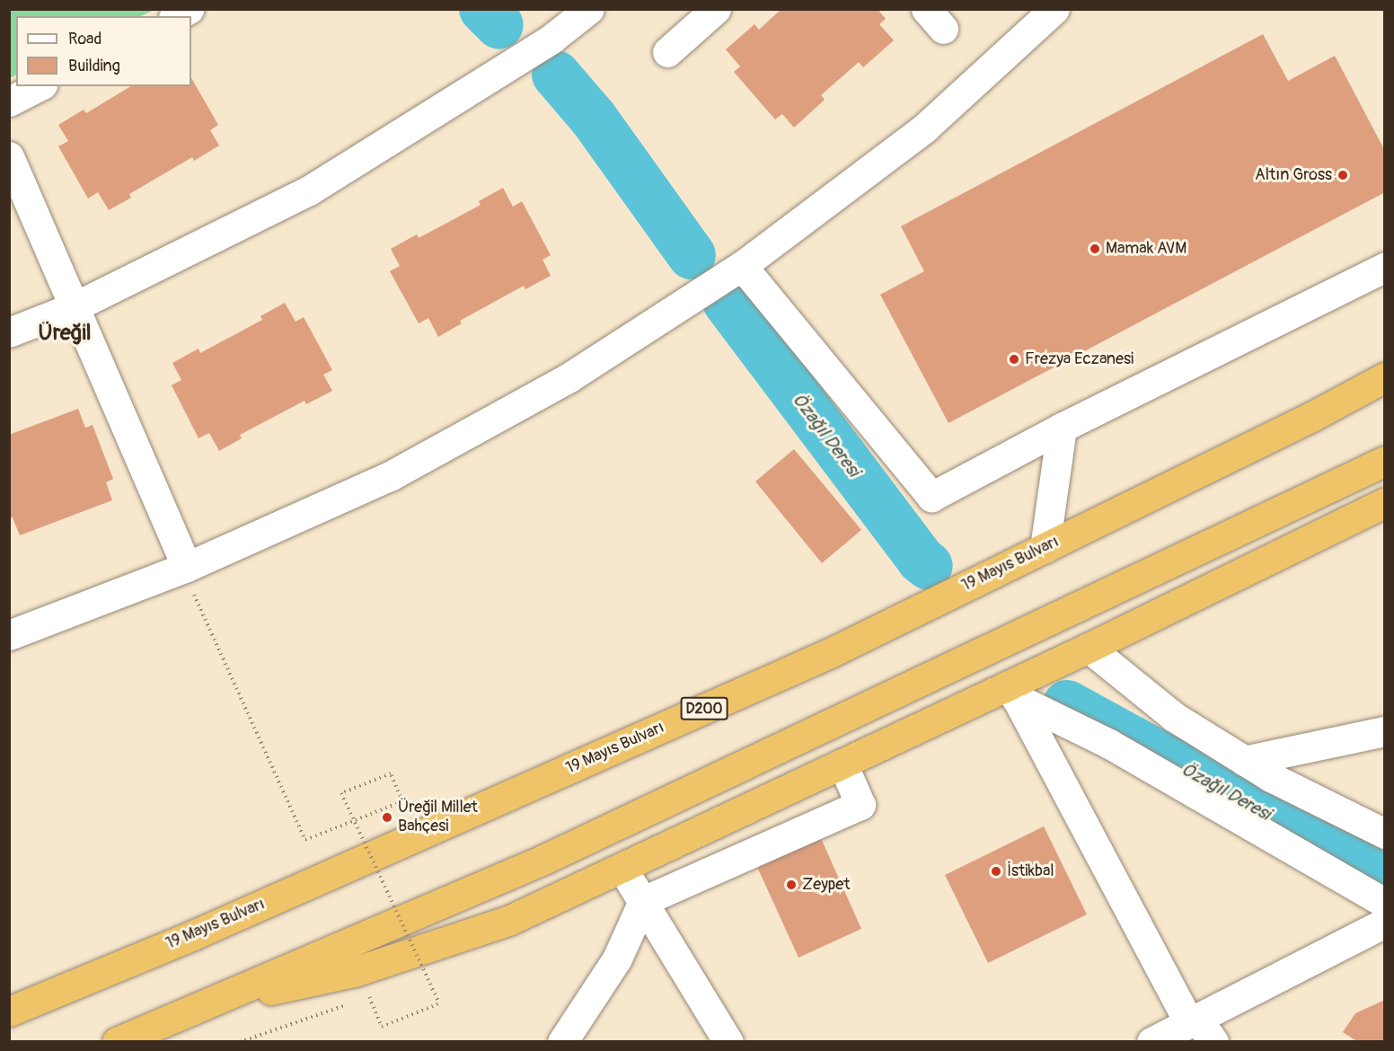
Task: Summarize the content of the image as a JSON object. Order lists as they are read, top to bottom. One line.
{"streets":{"highway":["19 Mayıs Bulvarı","D200"]},"districts":["Üreğil"],"water":["Özağıl Deresi"],"places":["Altın Gross","Mamak AVM","Frezya Eczanesi","Üreğil Millet Bahçesi","İstikbal","Zeypet"],"legend":["Road","Building"]}
